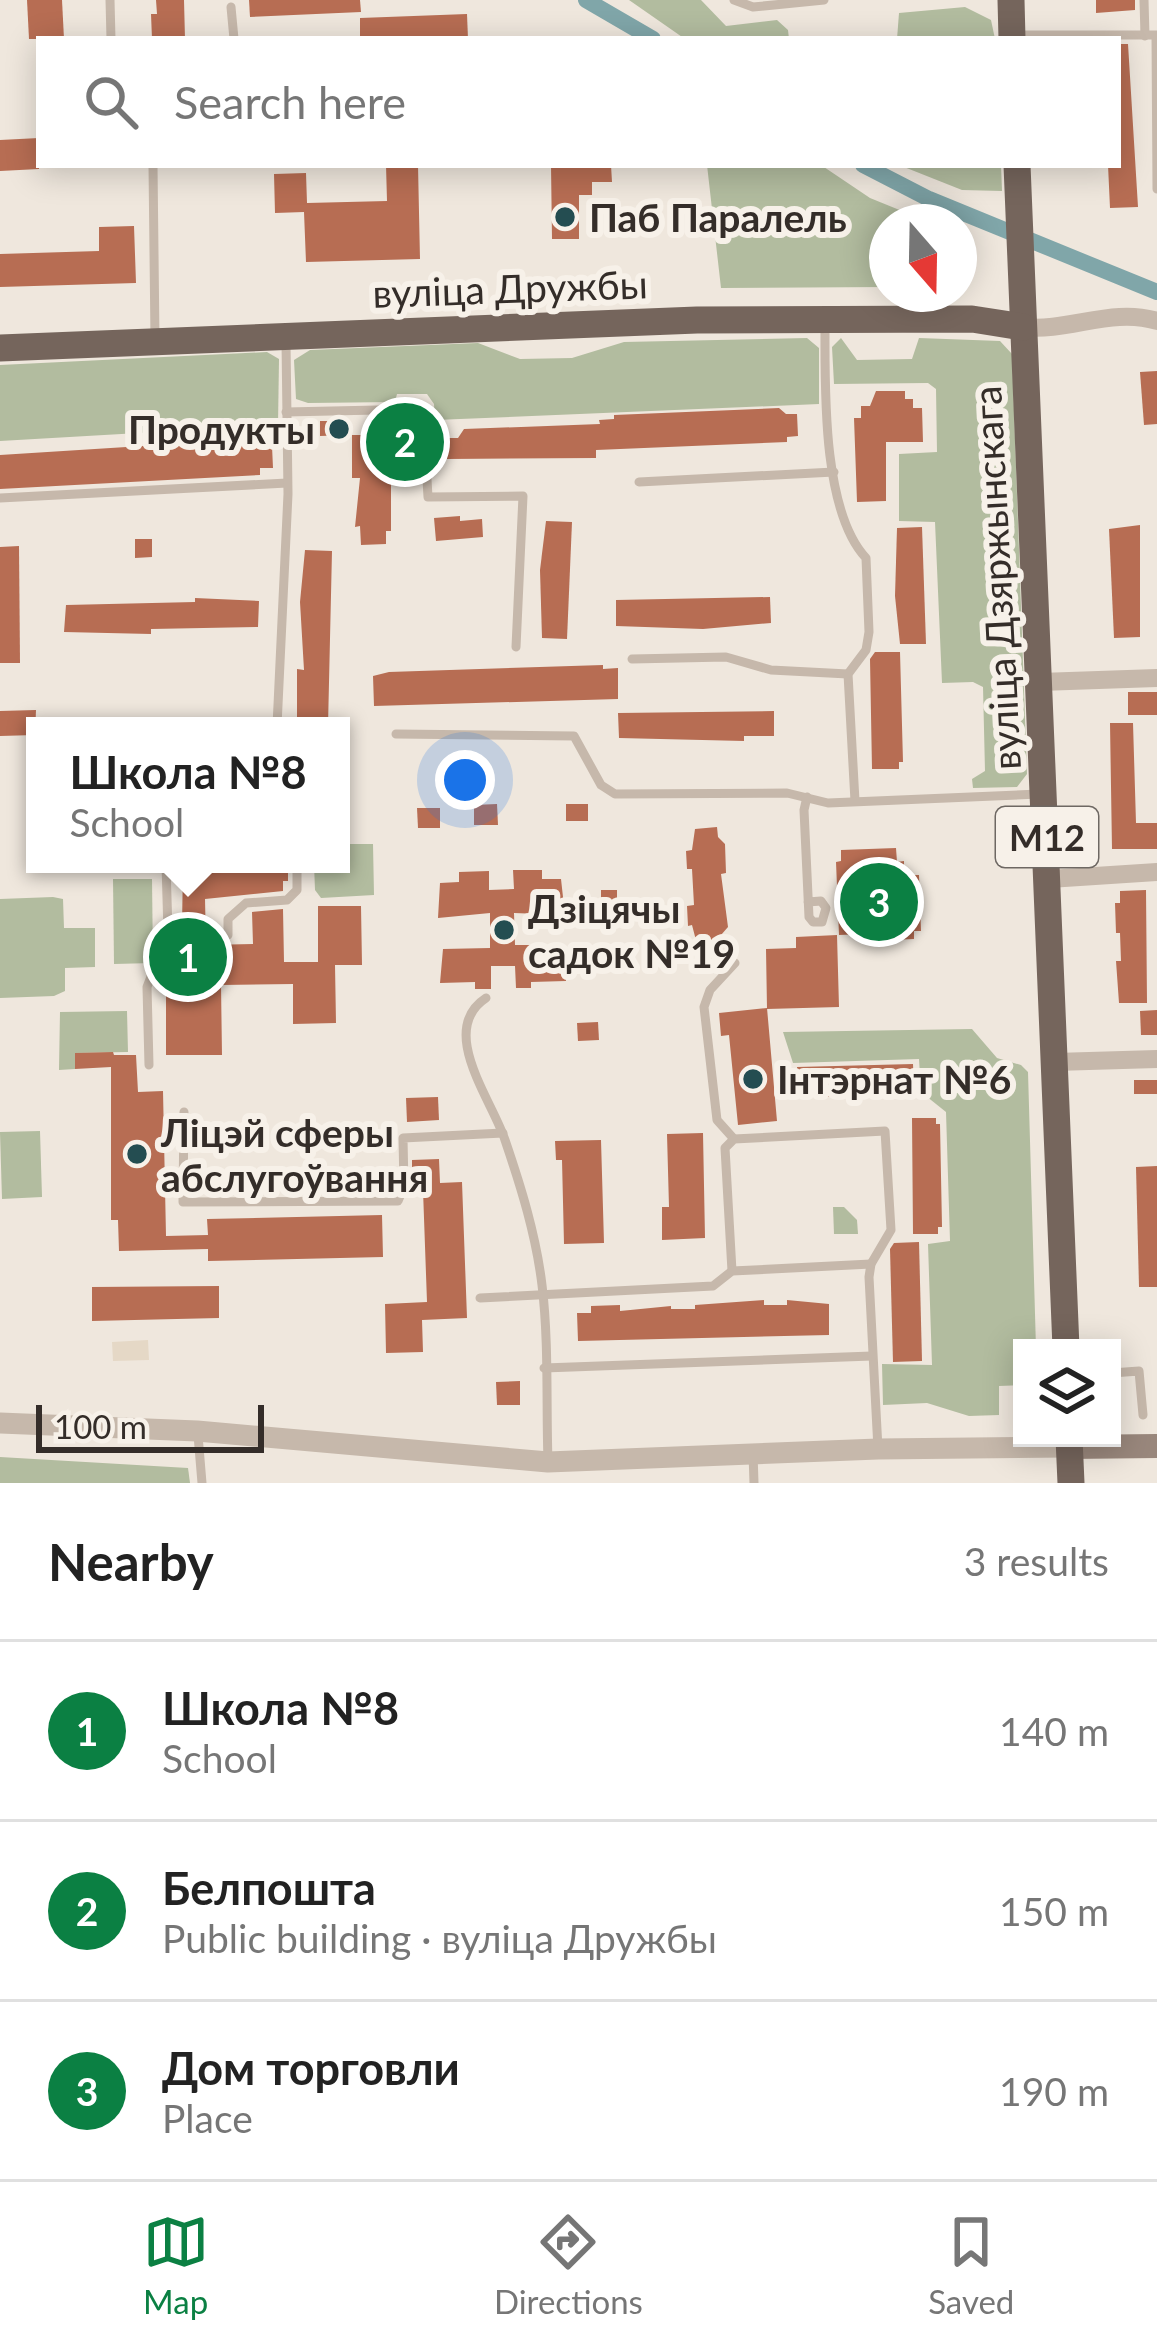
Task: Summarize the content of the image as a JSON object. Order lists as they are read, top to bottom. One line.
{"streets":{"main road":["вуліца Дружбы","вуліца Дзяржынскага","М12"]},"crossings":[["вуліца Дружбы","вуліца Дзяржынскага"]],"places":["Паб Паралель","Продукты","Дзіцячы садок №19","Інтэрнат №6","Ліцэй сферы абслугоўвання"],"scale_bar":"100 m","north":"bottom","page":{"search":"Search here","pins":["2","3","1"],"popup":["Школа №8","School"],"scale":"100 m","heading":["Nearby","3 results"],"list":[{"mark":"1","name":"Школа №8","note":"School","value":"140 m"},{"mark":"2","name":"Белпошта","note":"Public building · вуліца Дружбы","value":"150 m"},{"mark":"3","name":"Дом торговли","note":"Place","value":"190 m"}],"nav":["Map","Directions","Saved"]}}
